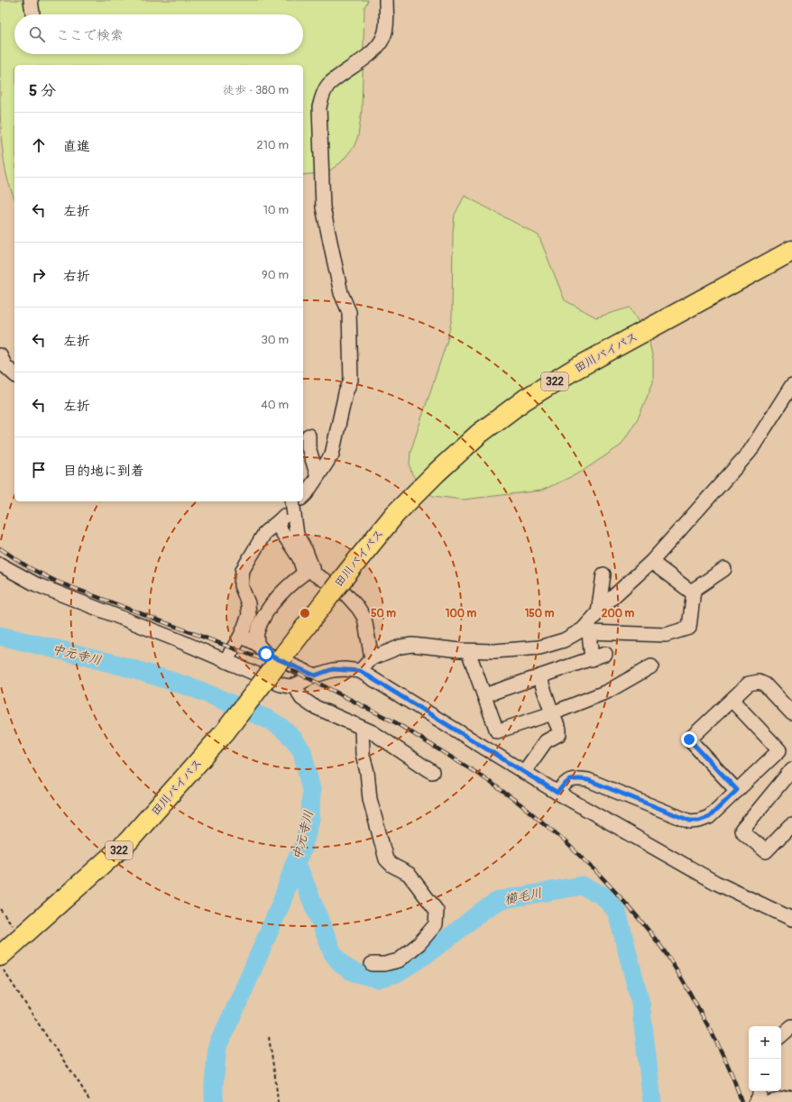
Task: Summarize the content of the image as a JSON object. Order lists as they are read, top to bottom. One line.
{"streets":{"highway":["田川バイパス","322"]},"water":["中元寺川","櫛毛川"],"page":{"search":"ここで検索","heading":["5 分","徒歩 · 380 m"],"list":[["直進","210 m"],["左折","10 m"],["右折","90 m"],["左折","30 m"],["左折","40 m"],"目的地に到着"],"map_buttons":["+","−"]},"rings":["50 m","100 m","150 m","200 m"]}
